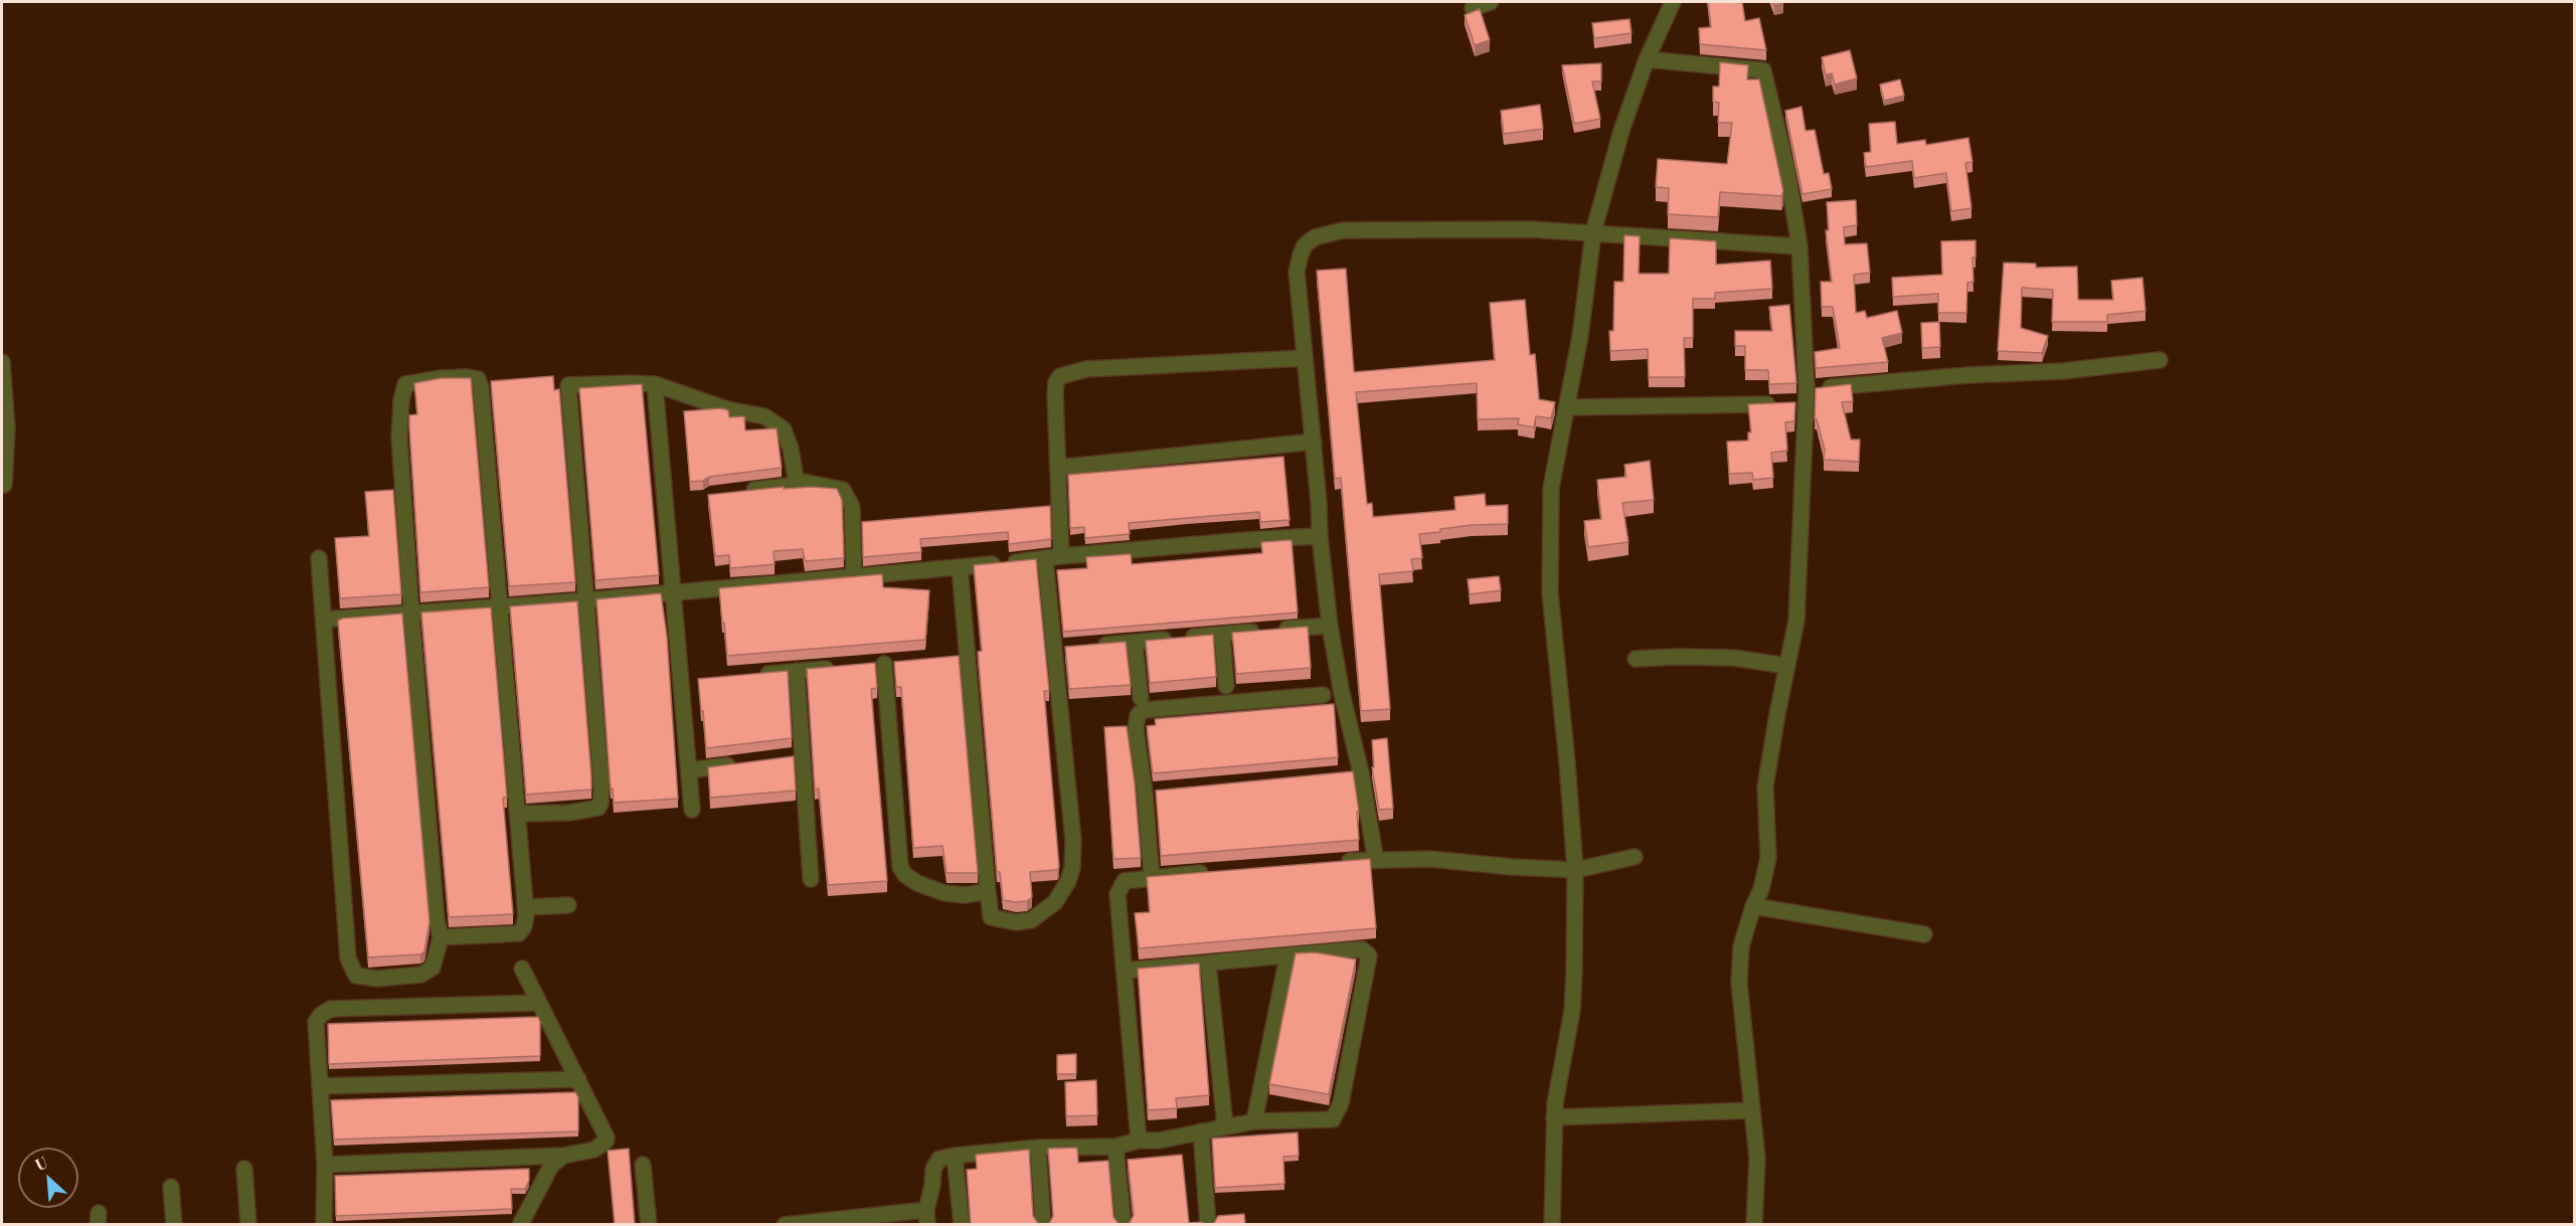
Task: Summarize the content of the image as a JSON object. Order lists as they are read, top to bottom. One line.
{"north":"top left"}
